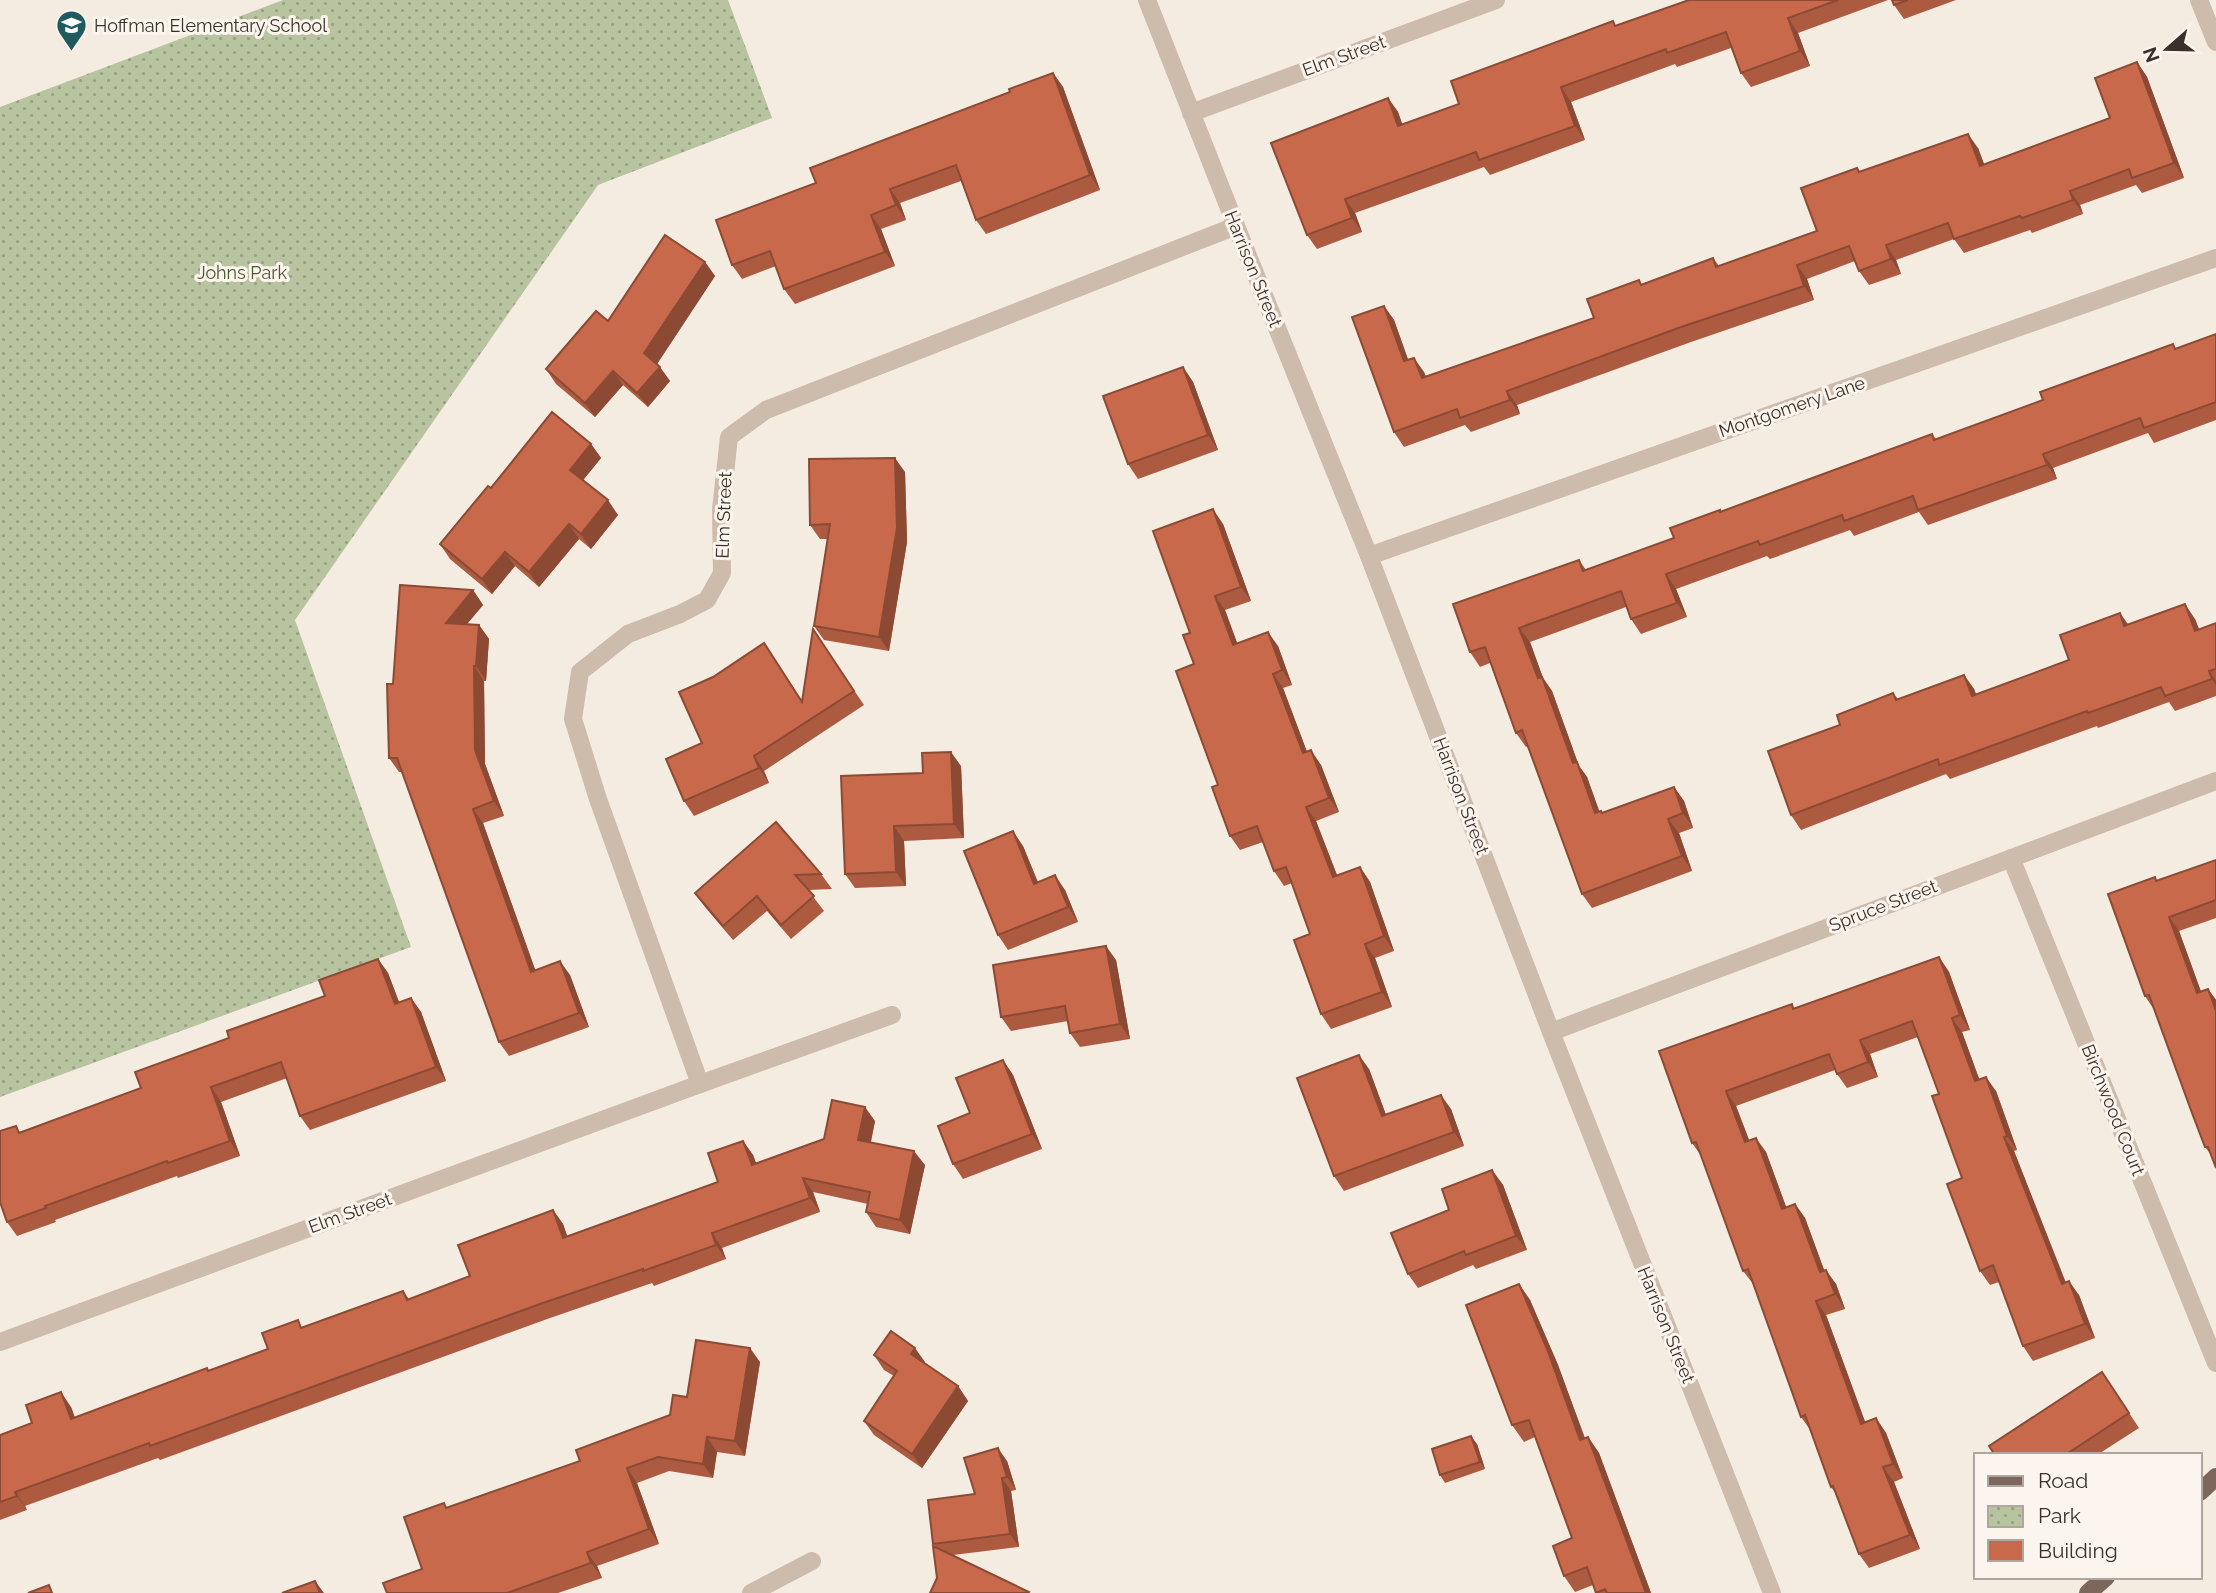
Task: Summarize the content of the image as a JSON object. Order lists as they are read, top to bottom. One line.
{"streets":{"street":["Elm Street","Harrison Street","Montgomery Lane","Spruce Street","Birchwood Court"]},"crossings":[["Elm Street","Harrison Street"],["Harrison Street","Montgomery Lane"],["Harrison Street","Spruce Street"],["Spruce Street","Birchwood Court"]],"parks":["Johns Park"],"places":{"school or university":["Hoffman Elementary School"]},"legend":["Road","Park","Building"],"north":"left"}
